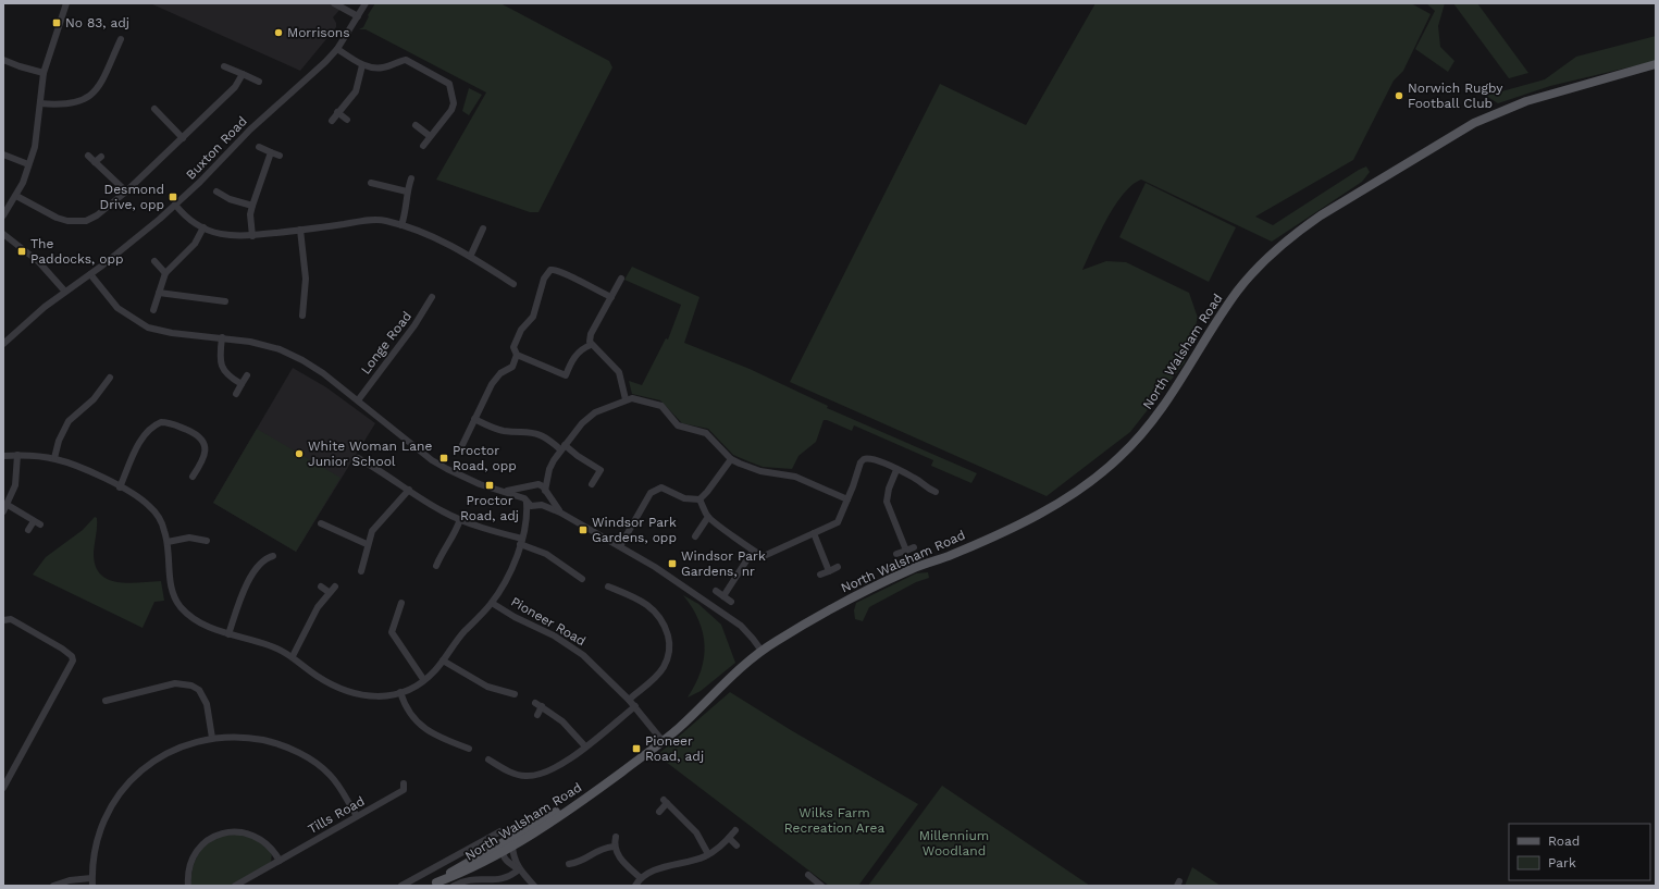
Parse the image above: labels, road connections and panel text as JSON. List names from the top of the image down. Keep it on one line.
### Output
{"streets":{"main road":["North Walsham Road"],"street":["Buxton Road","Longe Road","Pioneer Road","Tills Road"]},"crossings":[["North Walsham Road","Pioneer Road"]],"parks":["Wilks Farm Recreation Area","Millennium Woodland"],"places":{"transit":["No 83, adj","Desmond Drive, opp","The Paddocks, opp","Proctor Road, opp","Proctor Road, adj","Windsor Park Gardens, opp","Windsor Park Gardens, nr","Pioneer Road, adj"],"other":["Morrisons","Norwich Rugby Football Club","White Woman Lane Junior School"]},"legend":["Road","Park"]}
